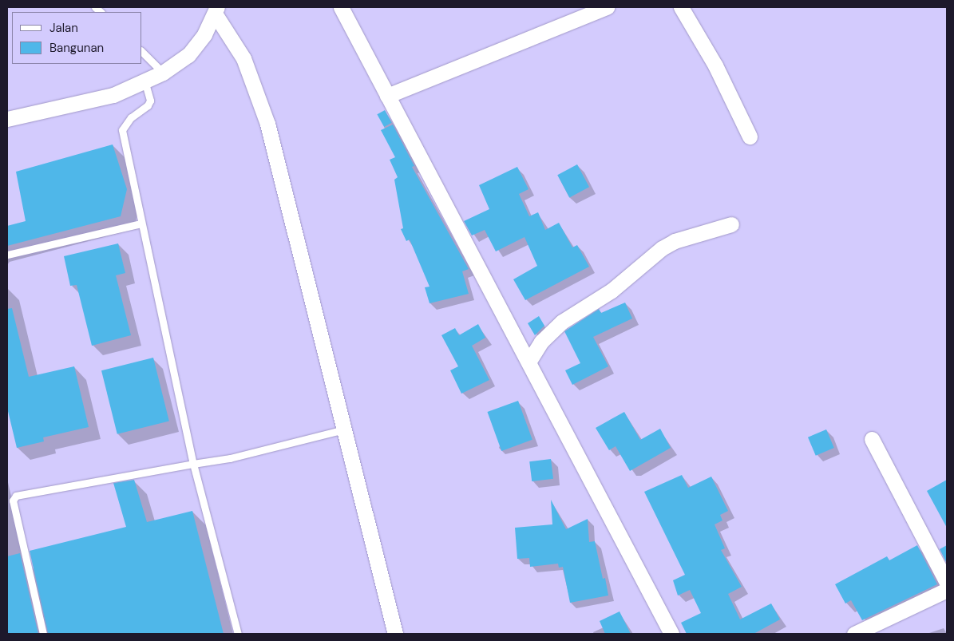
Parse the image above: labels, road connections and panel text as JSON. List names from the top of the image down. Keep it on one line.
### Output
{"legend":["Jalan","Bangunan"]}
